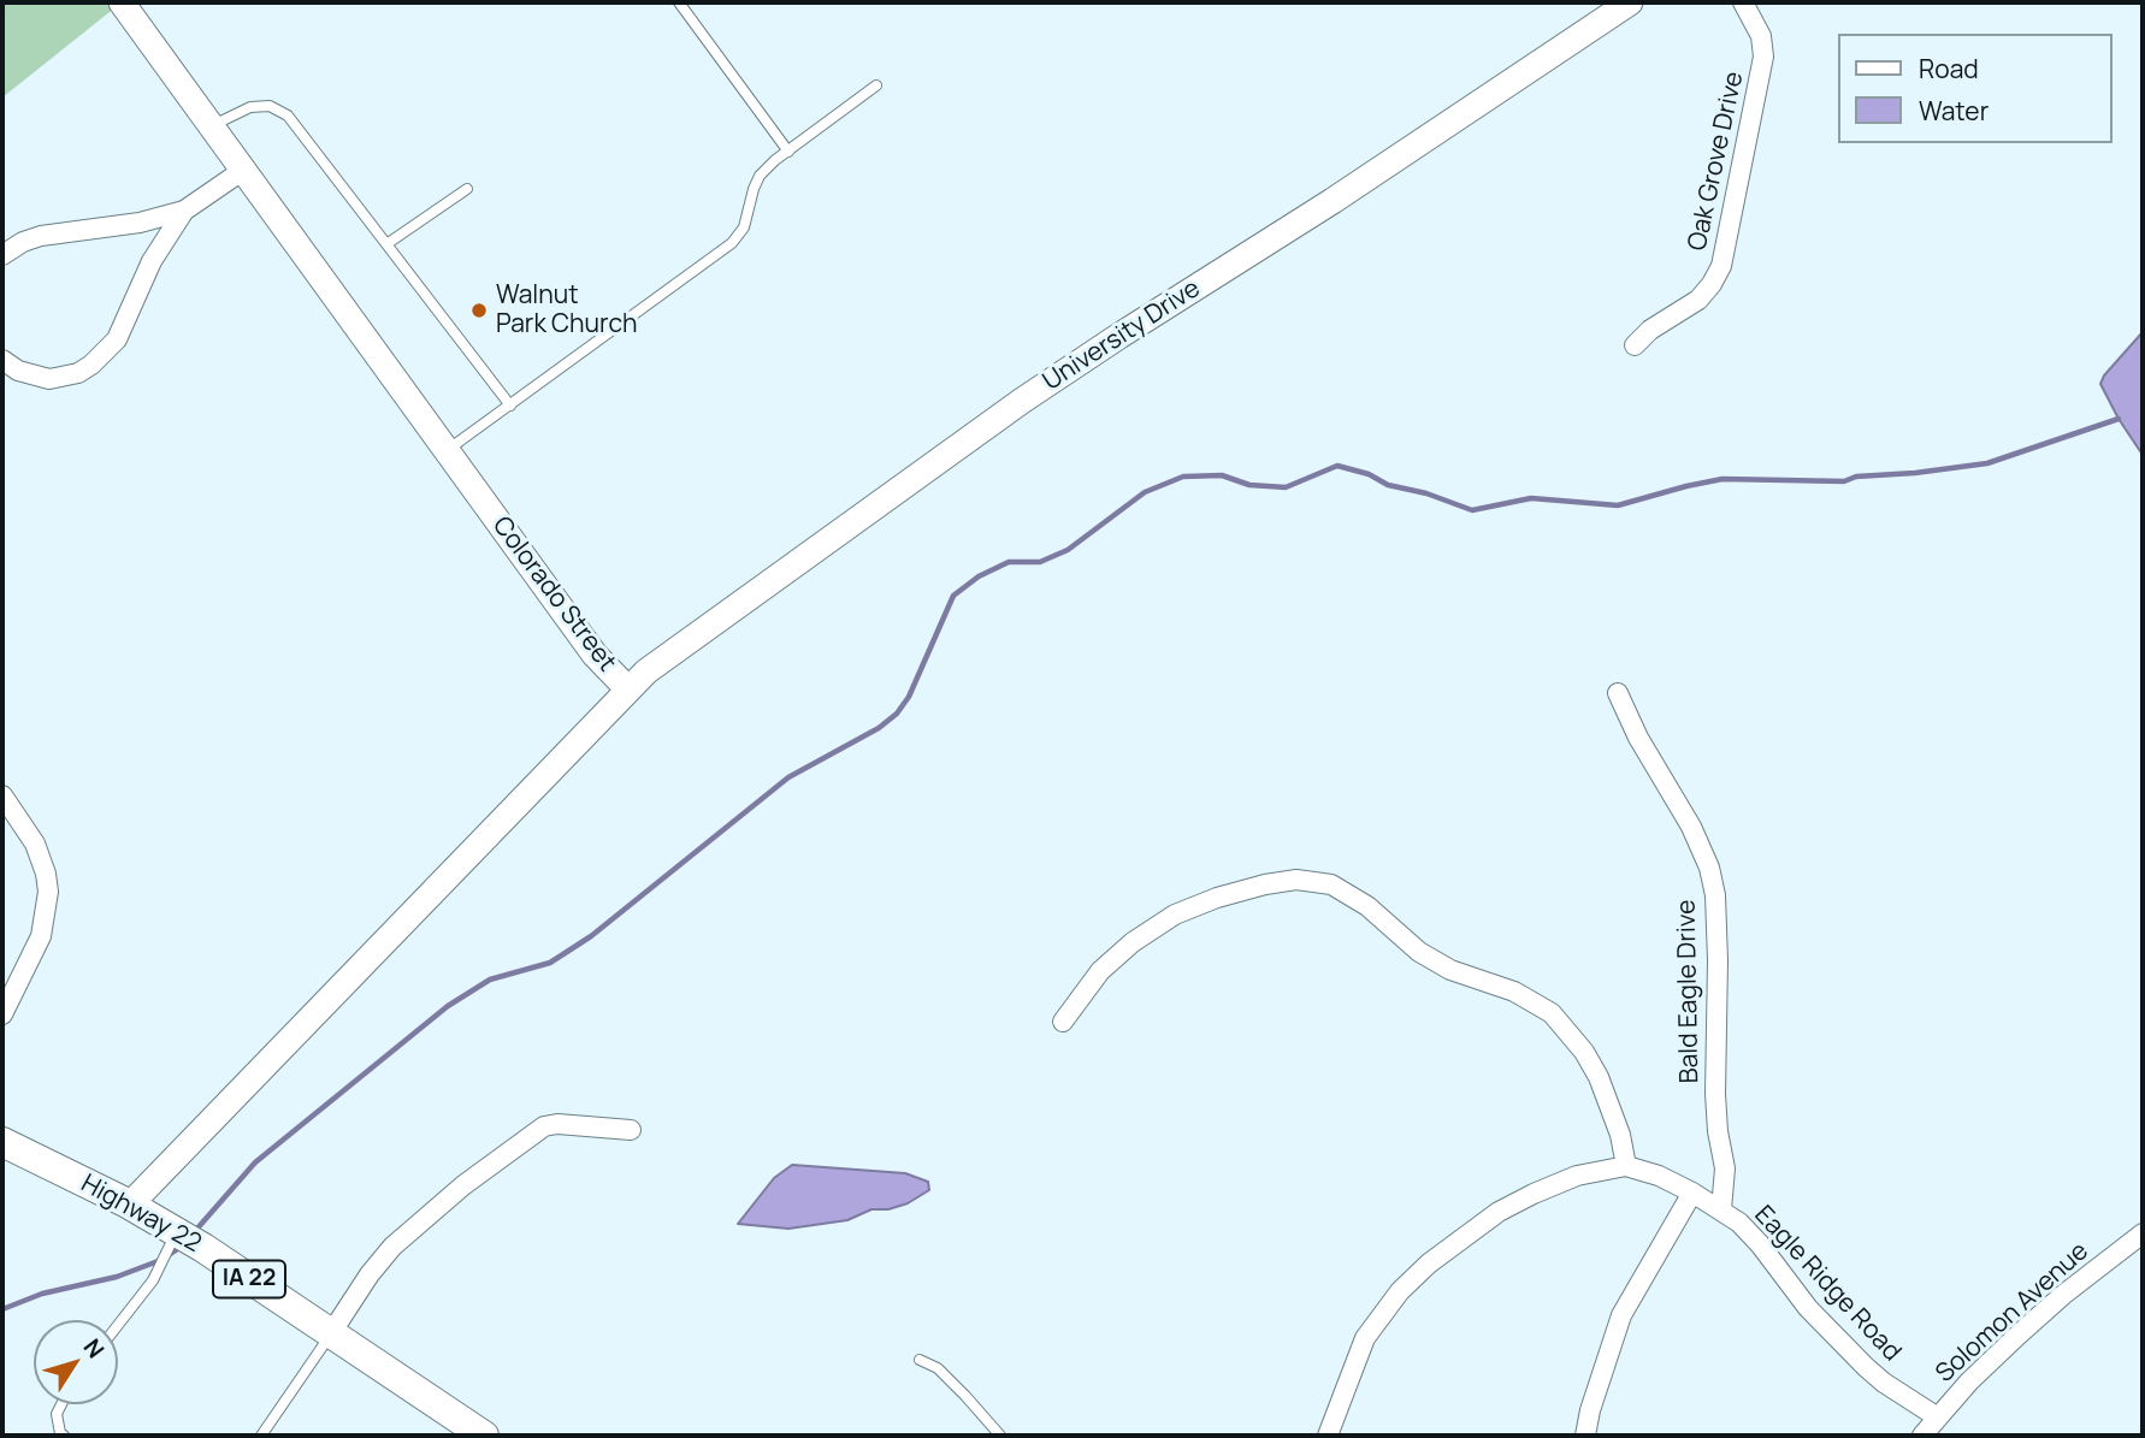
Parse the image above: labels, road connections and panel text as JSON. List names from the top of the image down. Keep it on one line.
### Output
{"streets":{"main road":["Highway 22","IA 22"],"street":["Oak Grove Drive","University Drive","Colorado Street","Bald Eagle Drive","Eagle Ridge Road","Solomon Avenue"]},"crossings":[["University Drive","Colorado Street"],["Colorado Street","Highway 22"],["Bald Eagle Drive","Eagle Ridge Road"],["Eagle Ridge Road","Solomon Avenue"]],"places":["Walnut Park Church"],"legend":["Road","Water"],"north":"top right"}
